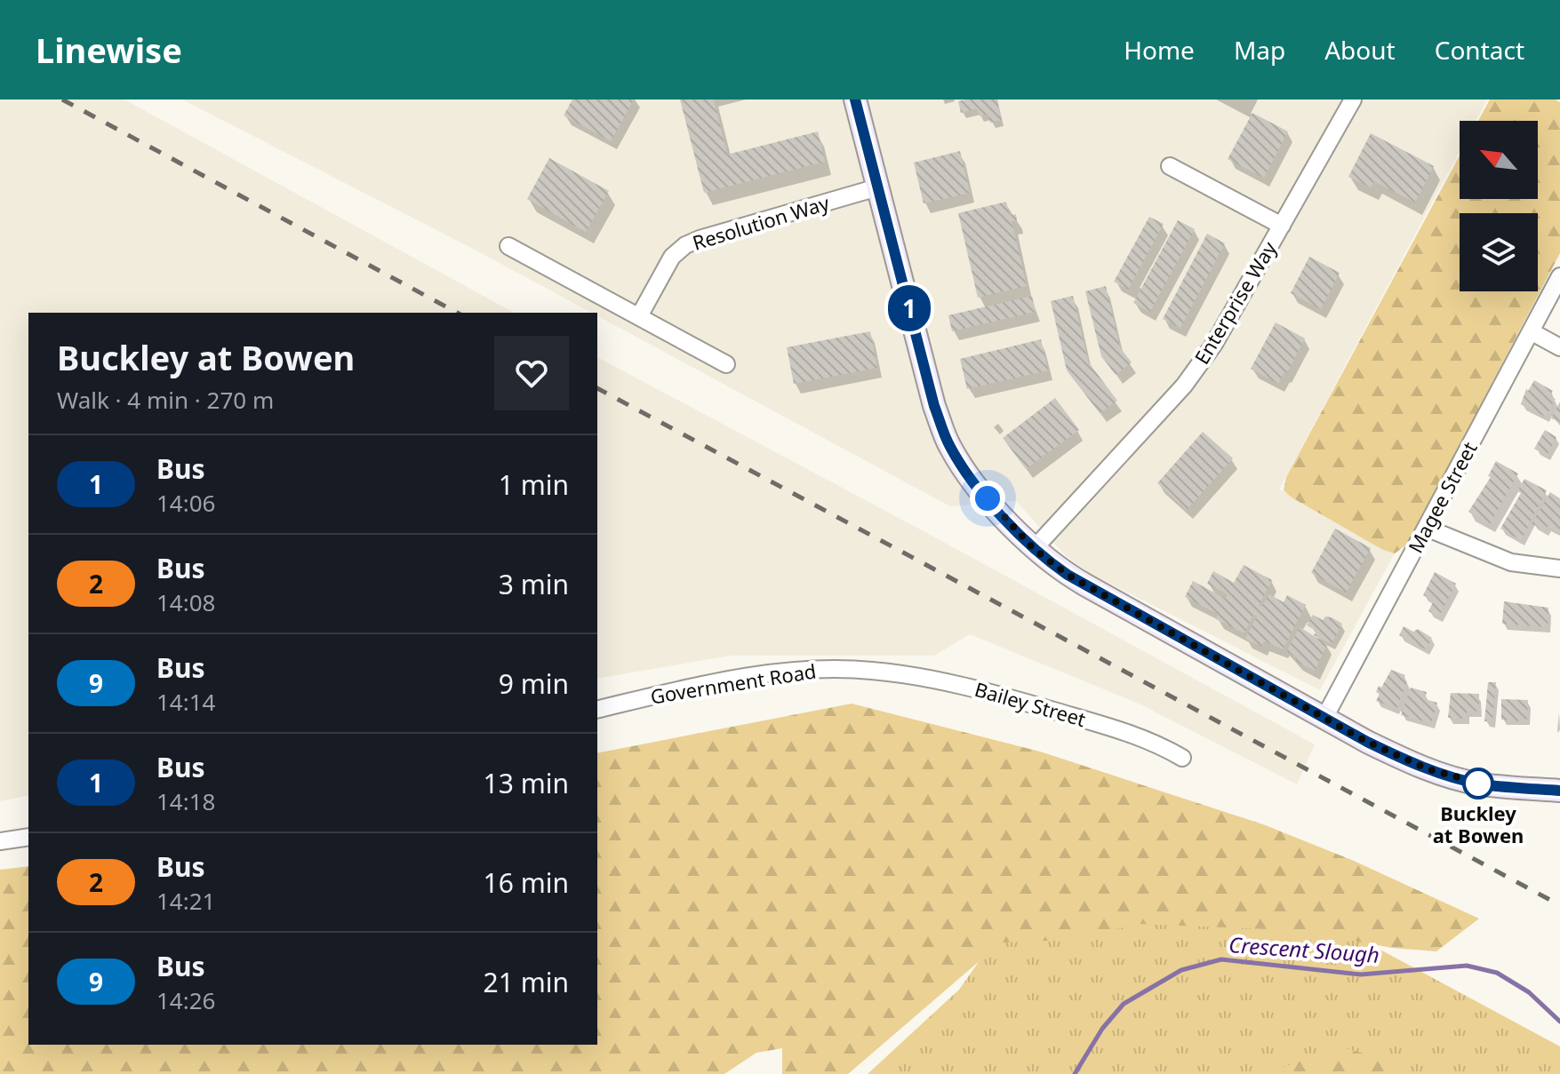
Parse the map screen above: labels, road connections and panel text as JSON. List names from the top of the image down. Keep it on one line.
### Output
{"streets":{"street":["Resolution Way","Enterprise Way","Magee Street","Government Road","Bailey Street"]},"crossings":[["Government Road","Bailey Street"]],"water":["Crescent Slough"],"places":["Buckley at Bowen"],"lines":["bus line 1"],"north":"top left","page":{"header":"Linewise","nav":["Home","Map","About","Contact"],"on_map":"1","heading":["Buckley at Bowen","Walk · 4 min · 270 m"],"list":[{"mark":"1","name":"Bus","note":"14:06","value":"1 min"},{"mark":"2","name":"Bus","note":"14:08","value":"3 min"},{"mark":"9","name":"Bus","note":"14:14","value":"9 min"},{"mark":"1","name":"Bus","note":"14:18","value":"13 min"},{"mark":"2","name":"Bus","note":"14:21","value":"16 min"},{"mark":"9","name":"Bus","note":"14:26","value":"21 min"}]}}
